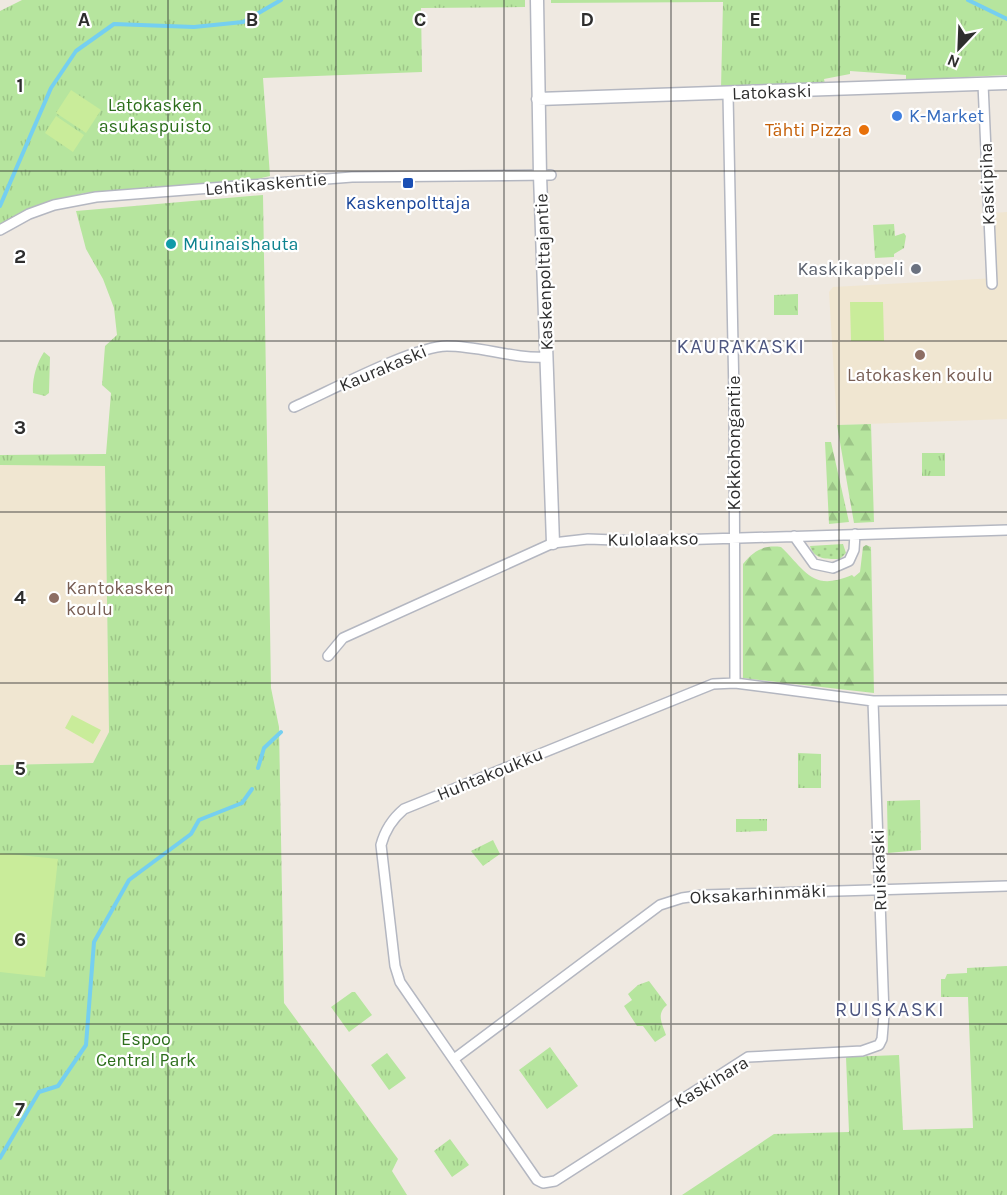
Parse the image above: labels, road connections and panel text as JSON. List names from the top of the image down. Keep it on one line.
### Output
{"streets":{"street":["Latokaski","Lehtikaskentie","Kaskipiha","Kaskenpolttajantie","Kaurakaski","Kokkohongantie","Kulolaakso","Huhtakoukku","Ruiskaski","Oksakarhinmäki","Kaskihara"]},"crossings":[["Latokaski","Kaskipiha"],["Latokaski","Kaskenpolttajantie"],["Latokaski","Kokkohongantie"],["Lehtikaskentie","Kaskenpolttajantie"],["Kaskenpolttajantie","Kaurakaski"],["Kaskenpolttajantie","Kulolaakso"],["Kokkohongantie","Kulolaakso"],["Kokkohongantie","Huhtakoukku"],["Huhtakoukku","Ruiskaski"],["Huhtakoukku","Oksakarhinmäki"],["Huhtakoukku","Kaskihara"],["Ruiskaski","Oksakarhinmäki"],["Ruiskaski","Kaskihara"]],"districts":["KAURAKASKI","RUISKASKI"],"parks":["Latokasken asukaspuisto","Espoo Central Park"],"places":{"other":["K-Market","Tähti Pizza","Muinaishauta","Kaskikappeli","Latokasken koulu","Kantokasken koulu"],"transit":["Kaskenpolttaja"]},"north":"bottom left","grid":{"columns":["A","B","C","D","E"],"rows":["1","2","3","4","5","6","7"]}}
